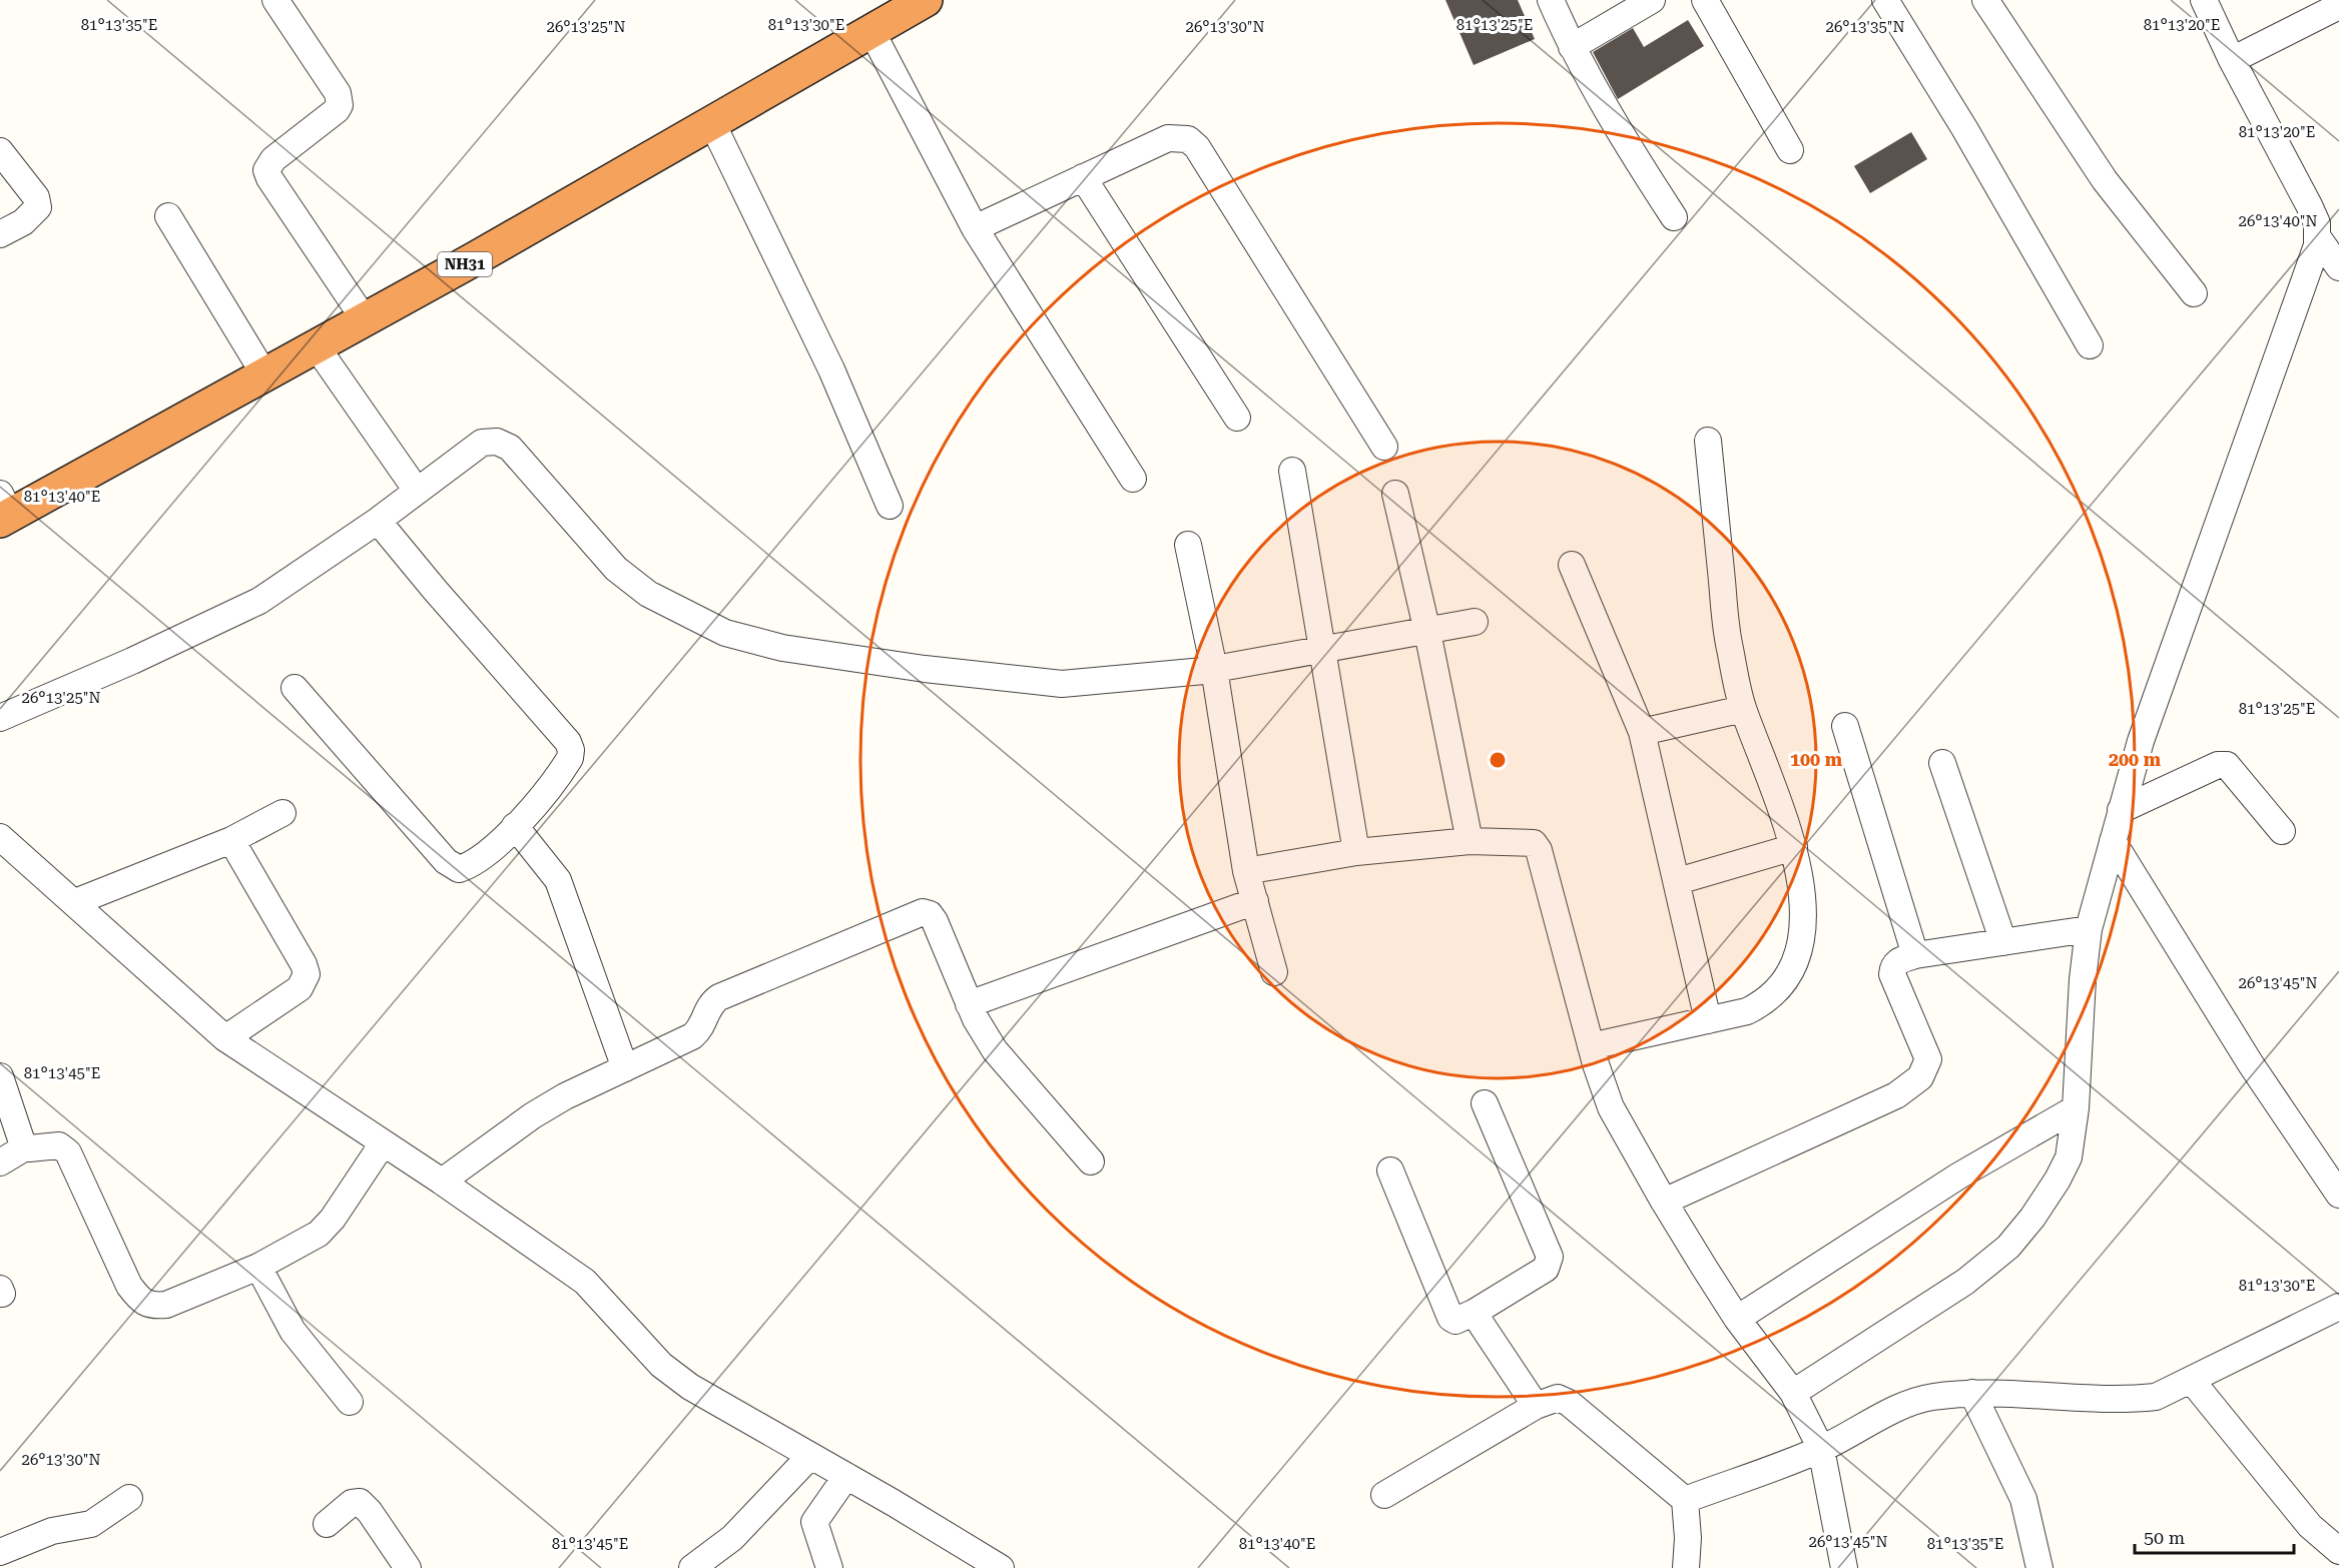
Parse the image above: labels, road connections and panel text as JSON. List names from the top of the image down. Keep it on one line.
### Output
{"streets":{"highway":["NH31"]},"scale_bar":"50 m","coordinates":["81°13'35\"E","81°13'30\"E","81°13'25\"E","81°13'20\"E","26°13'25\"N","26°13'30\"N","26°13'35\"N","26°13'40\"N","81°13'40\"E","26°13'45\"N","81°13'45\"E"],"rings":["100 m","200 m"]}
